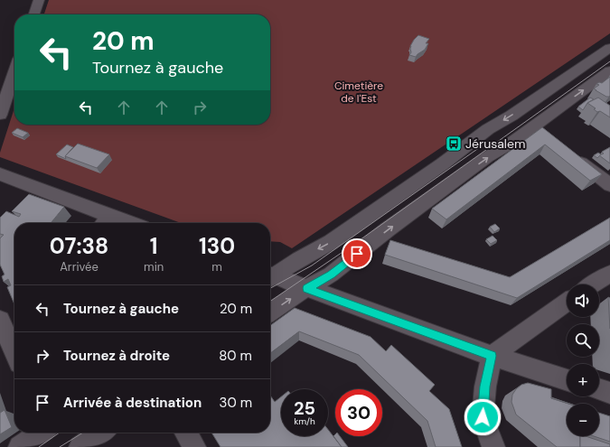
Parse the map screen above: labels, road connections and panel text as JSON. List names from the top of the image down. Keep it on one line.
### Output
{"parks":["Cimetière de l'Est"],"places":{"bus stop":["Jérusalem"]},"page":{"turn":["20 m","Tournez à gauche"],"eta":["07:38","Arrivée","1","min","130","m"],"map_buttons":["+","−"],"list":[{"name":"Tournez à gauche","value":"20 m"},{"name":"Tournez à droite","value":"80 m"},{"name":"Arrivée à destination","value":"30 m"}],"speed":"25 km/h","limit":"30"}}
